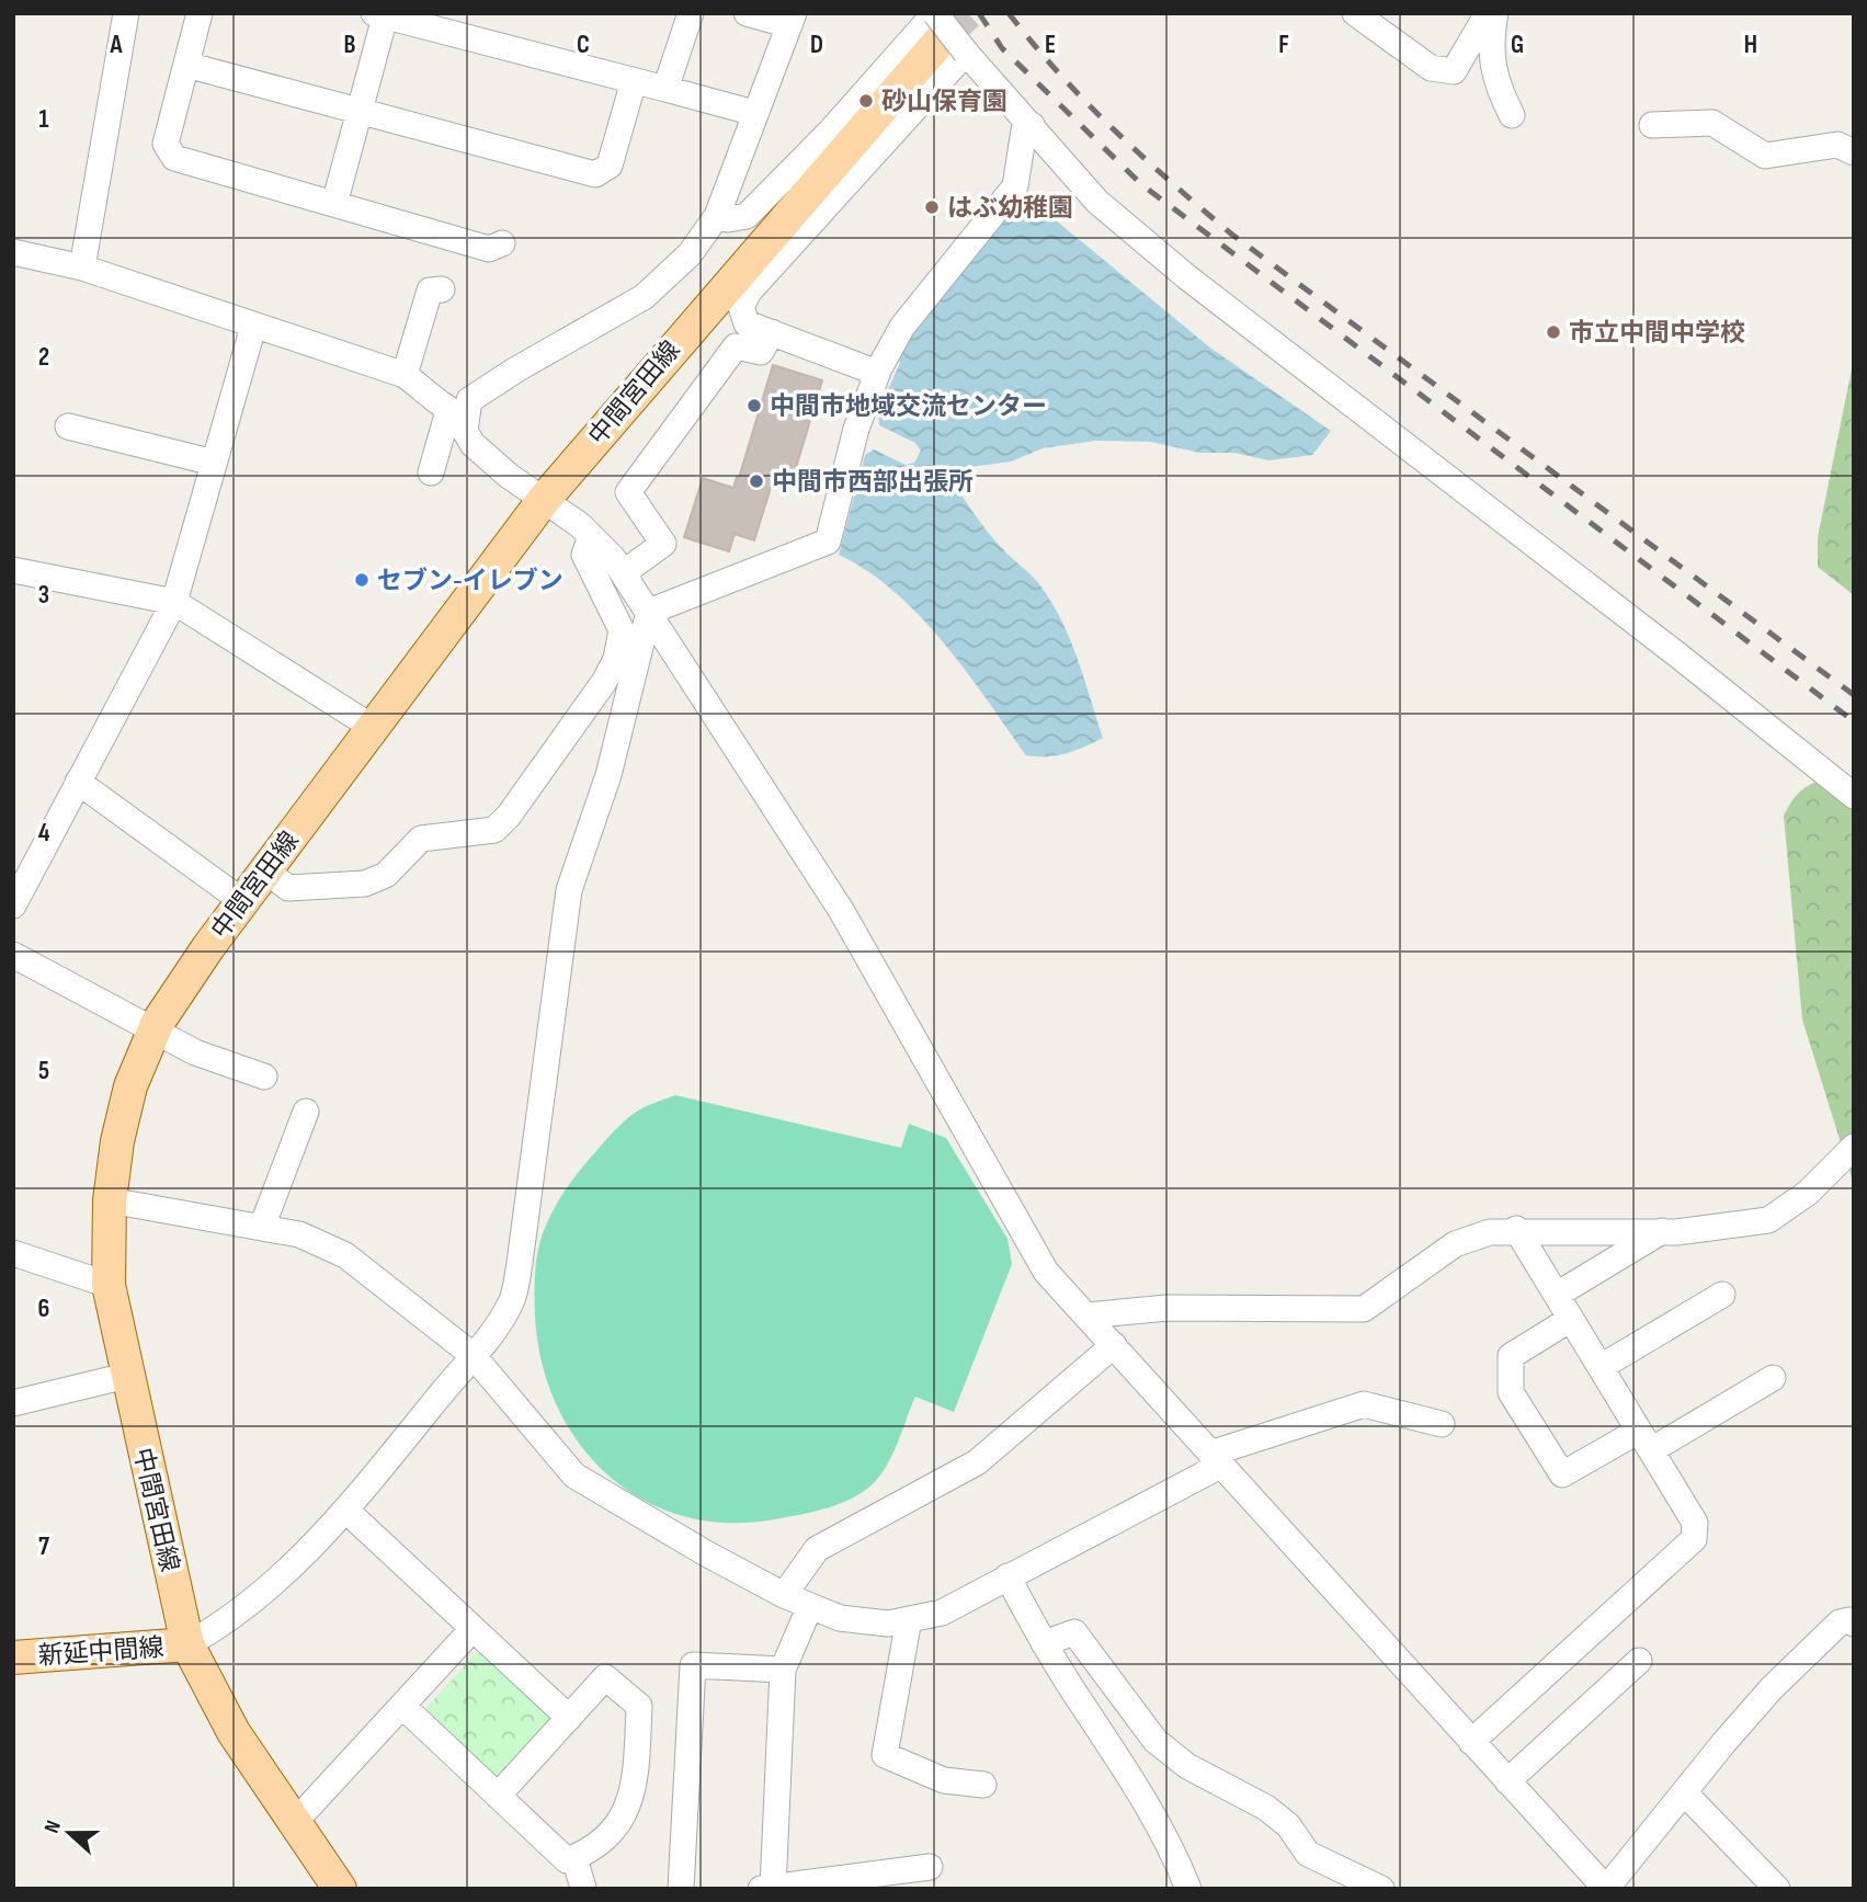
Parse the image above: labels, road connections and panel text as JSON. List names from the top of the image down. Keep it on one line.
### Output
{"streets":{"main road":["中間宮田線","新延中間線"]},"crossings":[["中間宮田線","新延中間線"]],"places":["砂山保育園","はぶ幼稚園","市立中間中学校","中間市地域交流センター","中間市西部出張所","セブン-イレブン"],"north":"left","grid":{"columns":["A","B","C","D","E","F","G","H"],"rows":["1","2","3","4","5","6","7"]}}
